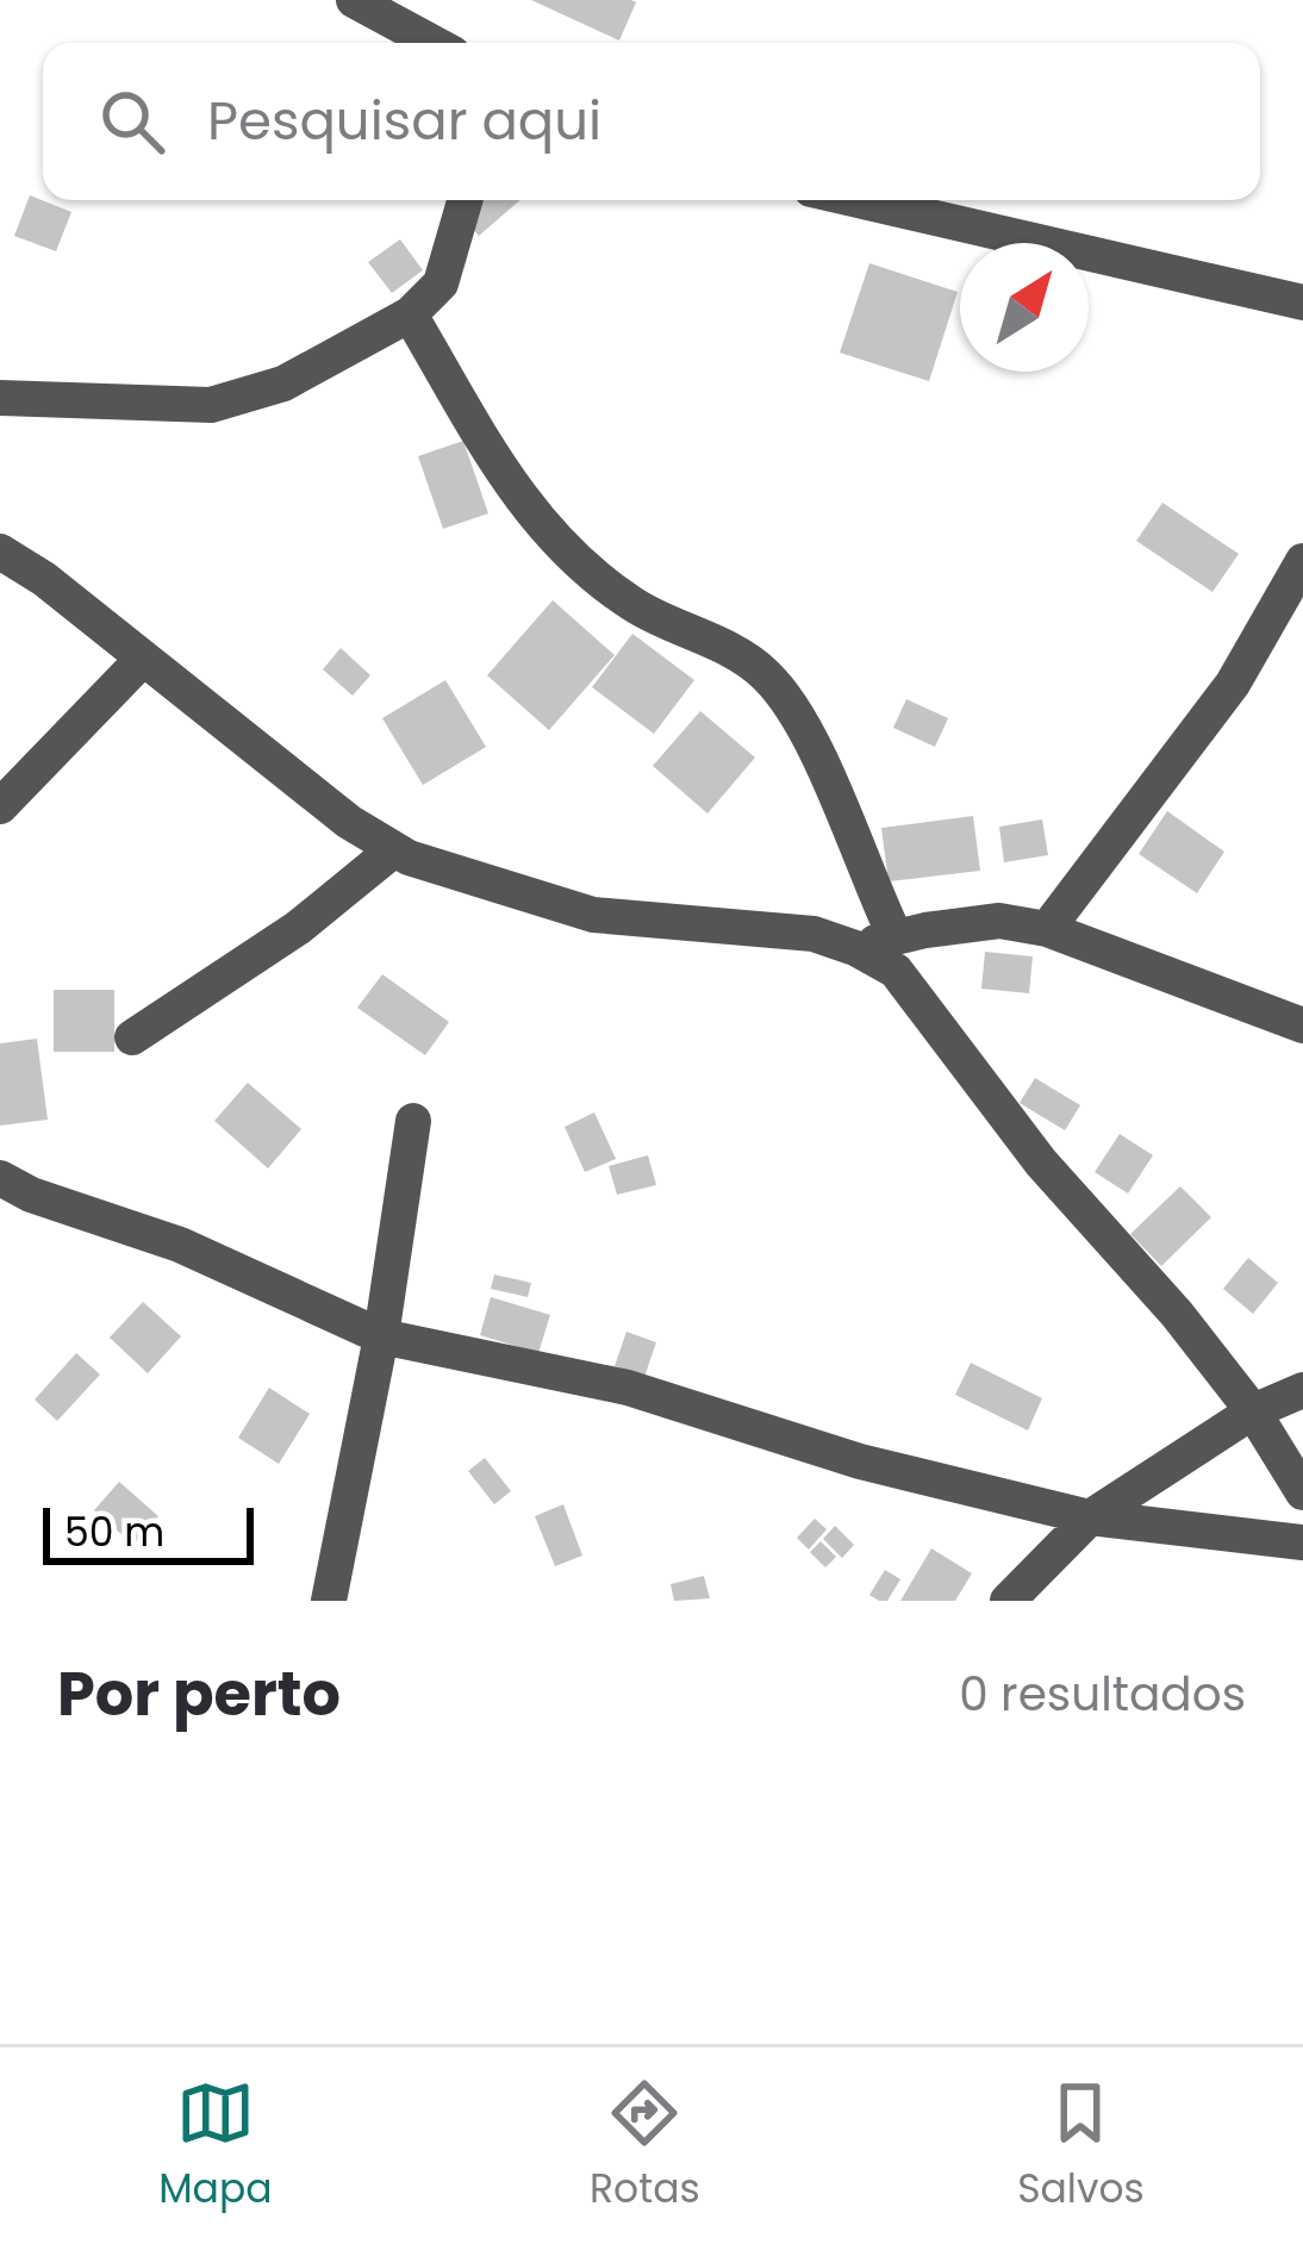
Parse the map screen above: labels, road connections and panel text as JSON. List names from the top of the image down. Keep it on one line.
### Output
{"scale_bar":"50 m","north":"top right","page":{"search":"Pesquisar aqui","scale":"50 m","heading":["Por perto","0 resultados"],"nav":["Mapa","Rotas","Salvos"]}}
